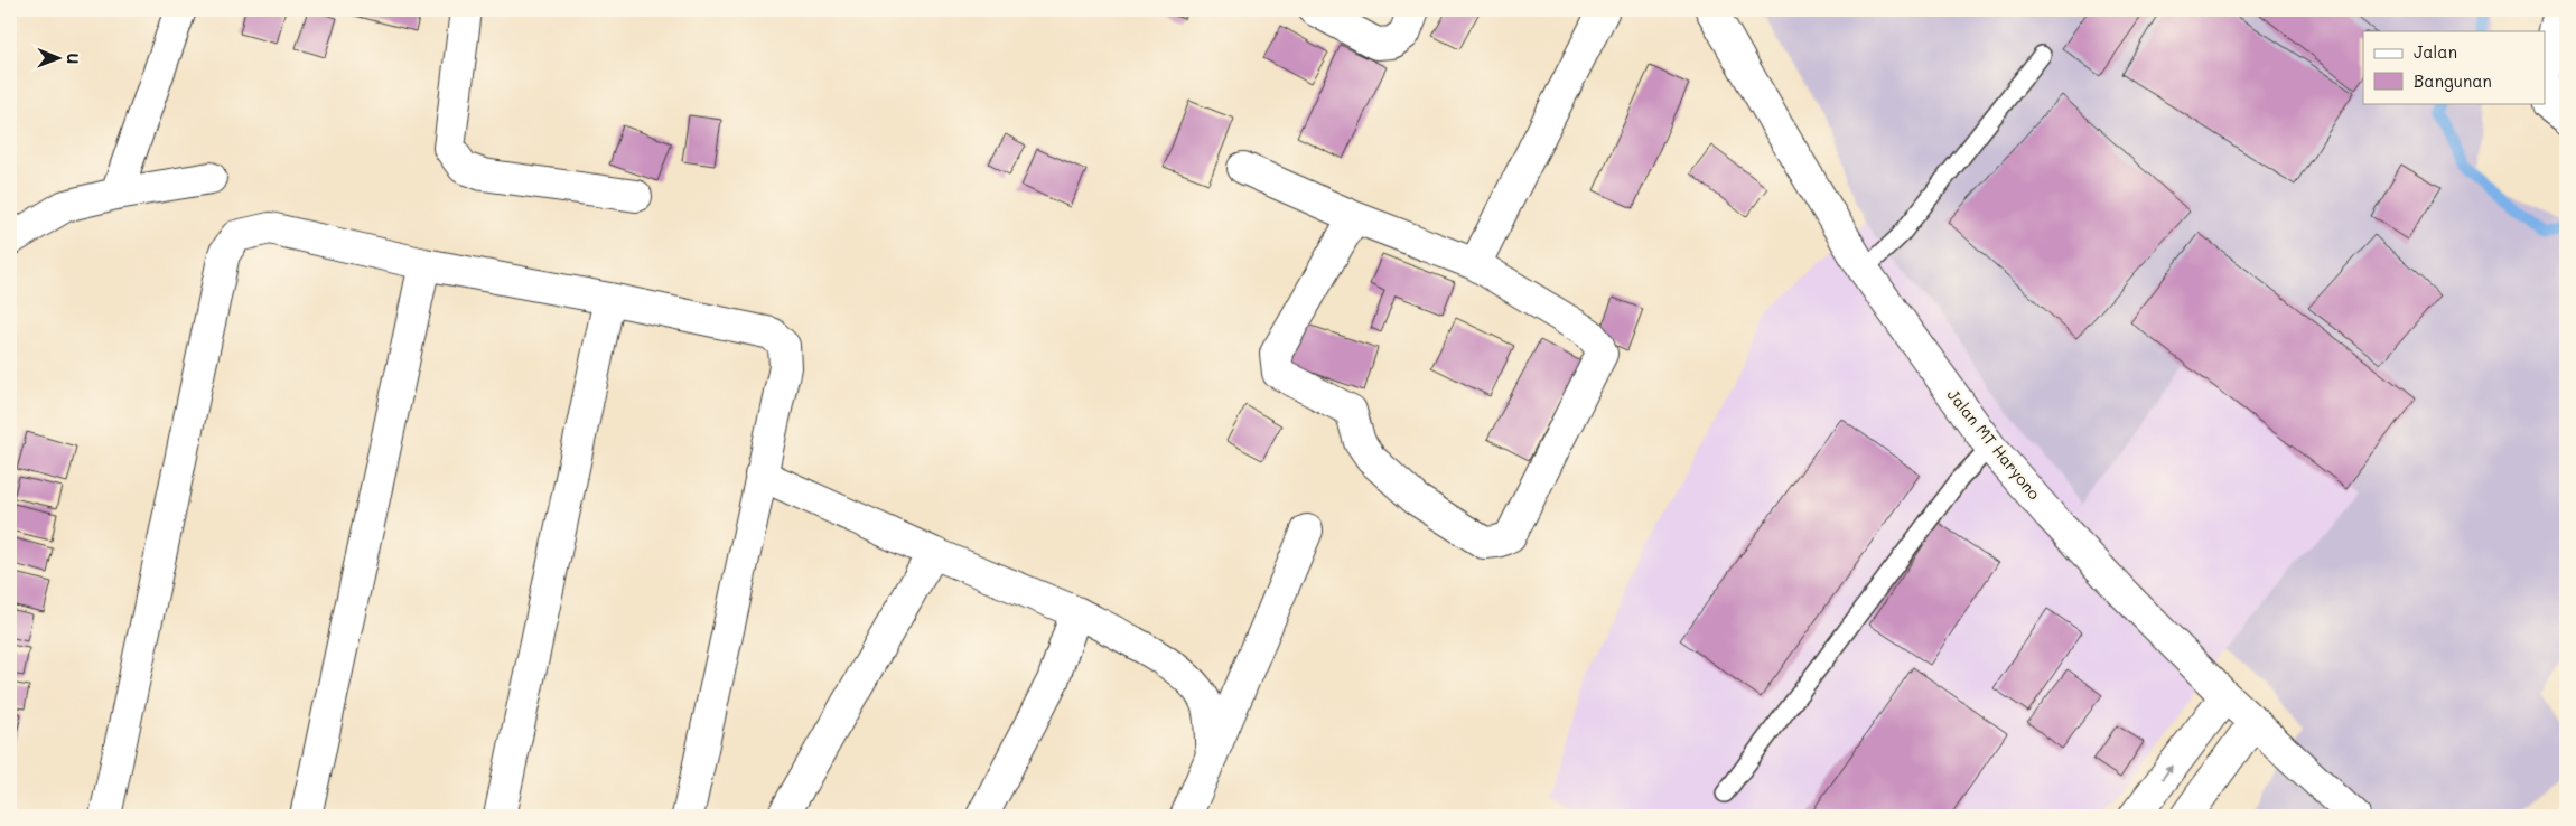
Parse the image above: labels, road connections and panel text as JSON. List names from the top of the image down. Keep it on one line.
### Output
{"streets":{"street":["Jalan MT Haryono"]},"legend":["Jalan","Bangunan"],"north":"right"}
